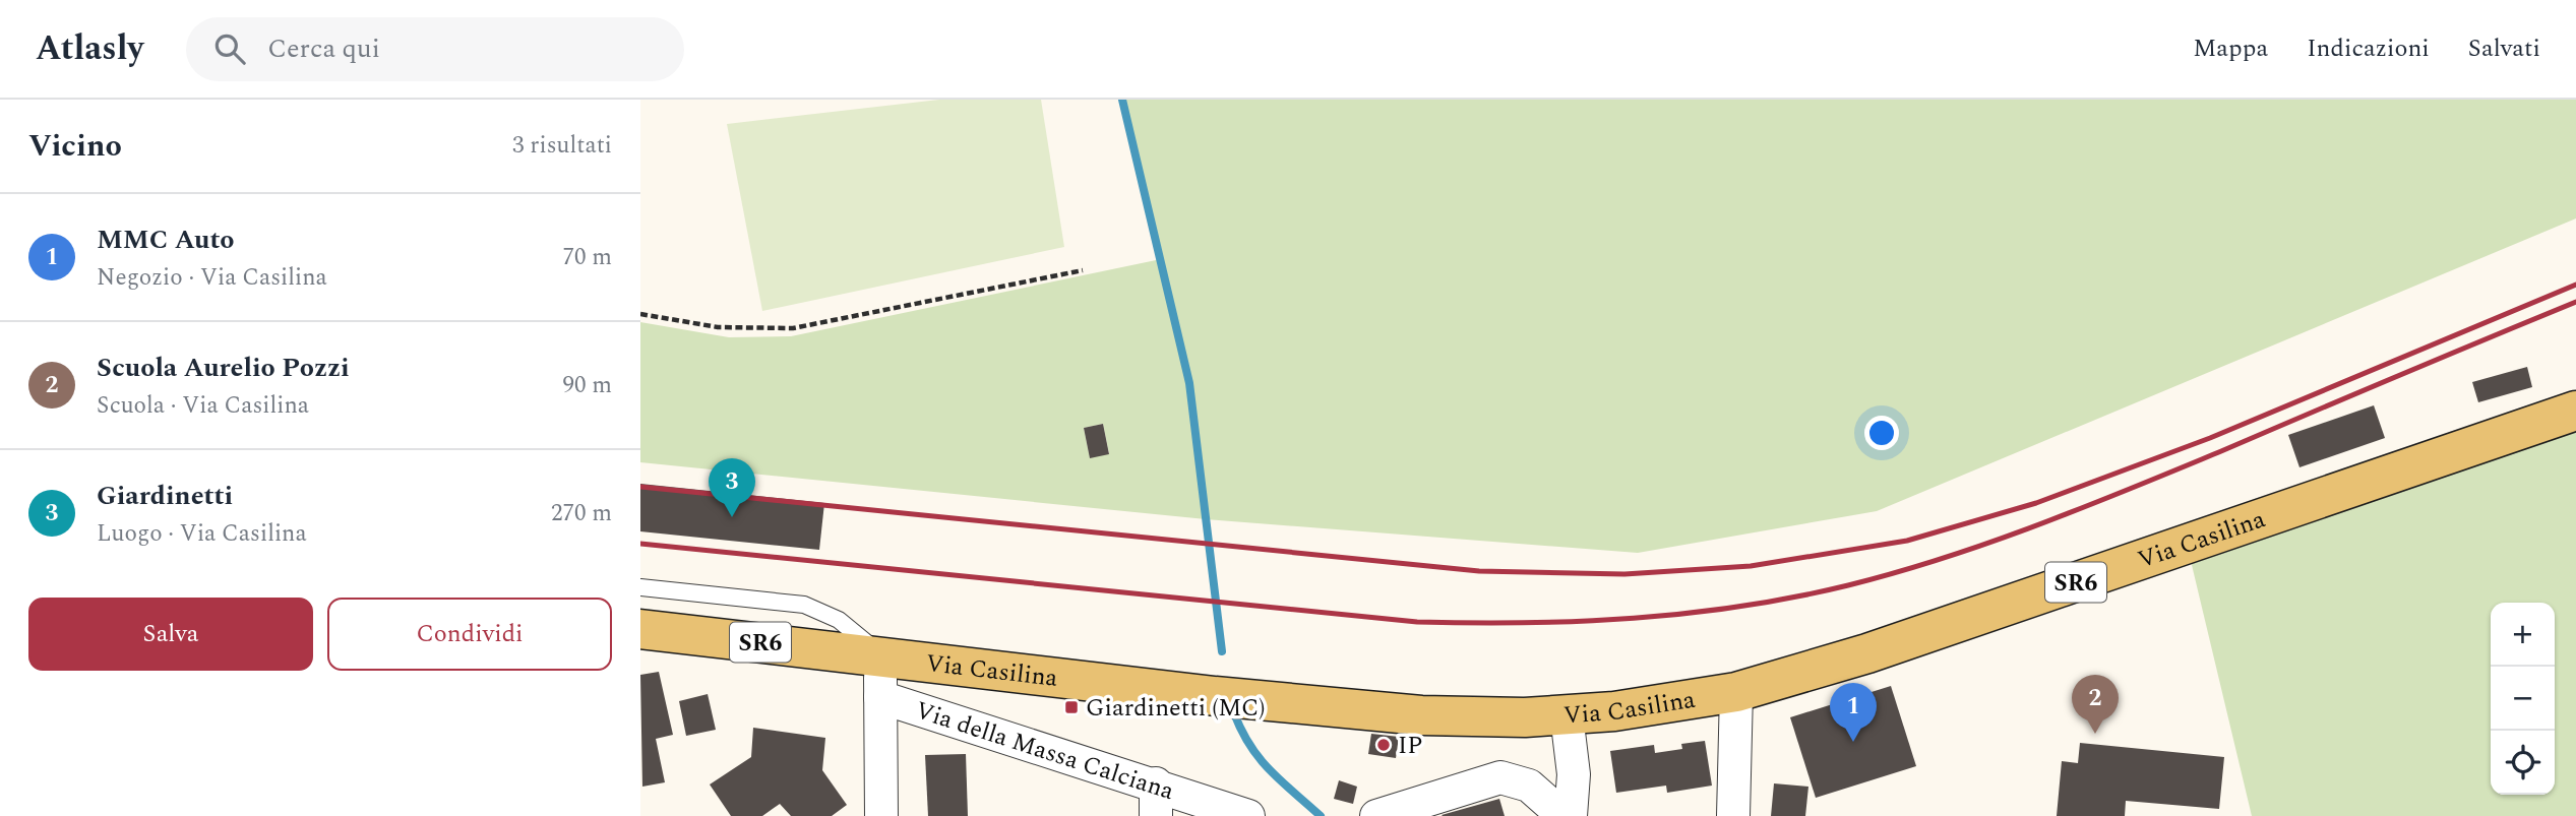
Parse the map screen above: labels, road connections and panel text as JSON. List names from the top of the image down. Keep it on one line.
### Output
{"streets":{"main road":["Via Casilina","SR6"],"street":["Via della Massa Calciana"]},"places":{"transit":["Giardinetti (MC)"],"other":["IP"]},"page":{"header":"Atlasly","search":"Cerca qui","nav":["Mappa","Indicazioni","Salvati"],"heading":["Vicino","3 risultati"],"list":[{"mark":"1","name":"MMC Auto","note":"Negozio · Via Casilina","value":"70 m"},{"mark":"2","name":"Scuola Aurelio Pozzi","note":"Scuola · Via Casilina","value":"90 m"},{"mark":"3","name":"Giardinetti","note":"Luogo · Via Casilina","value":"270 m"}],"pins":["3","2","1"],"buttons":["Salva","Condividi"],"map_buttons":["+","−"]}}
